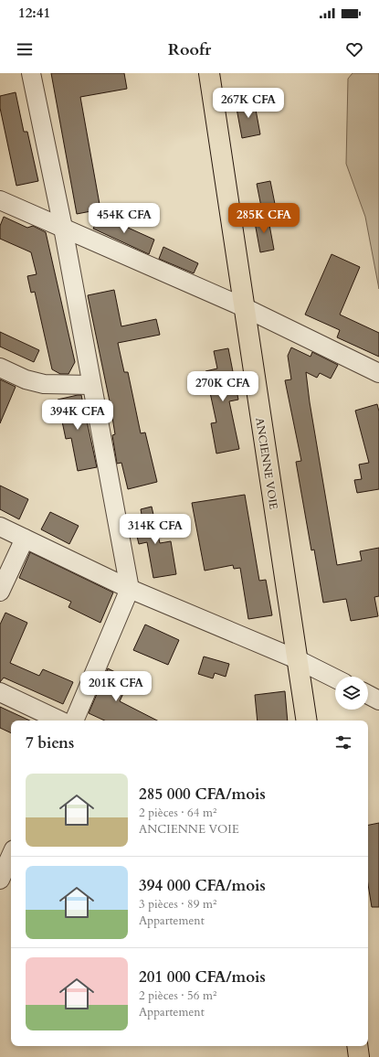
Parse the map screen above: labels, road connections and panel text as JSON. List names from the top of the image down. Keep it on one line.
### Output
{"streets":{"main road":["ANCIENNE VOIE"]},"page":{"status":"12:41","header":"Roofr","price":["267K CFA","454K CFA","285K CFA","270K CFA","394K CFA","314K CFA","201K CFA"],"heading":"7 biens","list":[{"name":"285 000 CFA/mois","note":"2 pièces · 64 m² · ANCIENNE VOIE"},{"name":"394 000 CFA/mois","note":"3 pièces · 89 m² · Appartement"},{"name":"201 000 CFA/mois","note":"2 pièces · 56 m² · Appartement"}]}}
